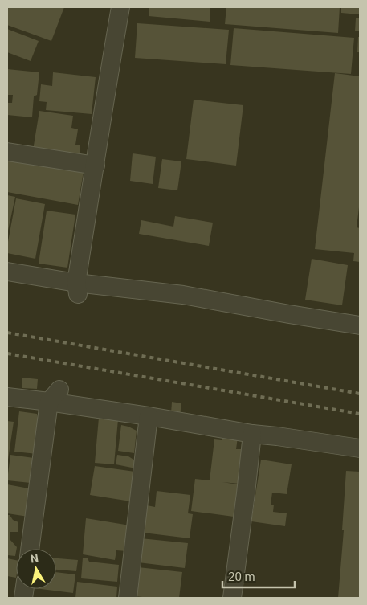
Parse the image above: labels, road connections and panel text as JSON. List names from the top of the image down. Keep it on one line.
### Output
{"scale_bar":"20 m","north":"top"}
